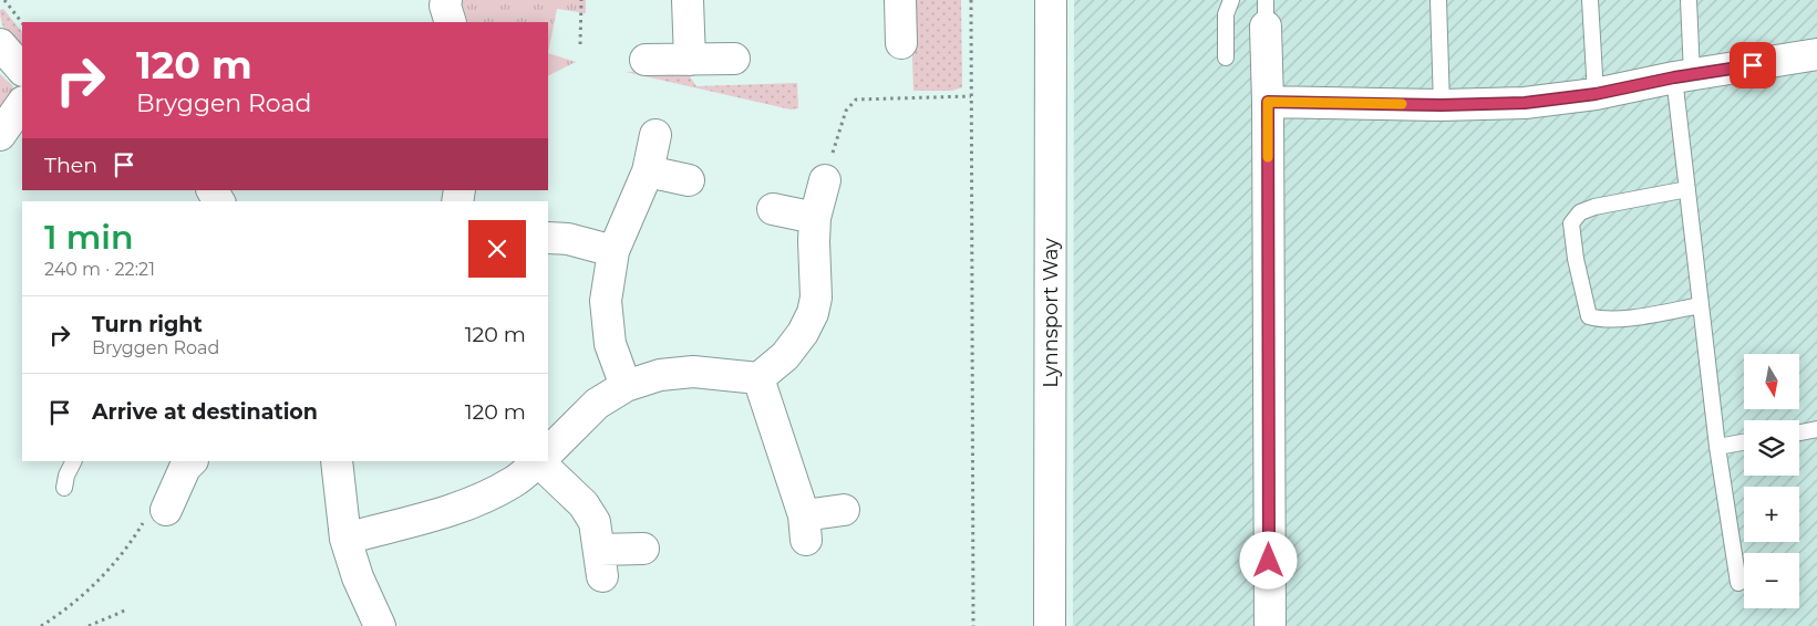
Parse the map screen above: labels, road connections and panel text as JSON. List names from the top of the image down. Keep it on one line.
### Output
{"streets":{"street":["Lynnsport Way"]},"north":"bottom","page":{"turn":["120 m","Bryggen Road"],"then":"Then","heading":["1 min","240 m · 22:21"],"list":[{"name":"Turn right","note":"Bryggen Road","value":"120 m"},{"name":"Arrive at destination","value":"120 m"}],"map_buttons":["+","−"]}}
